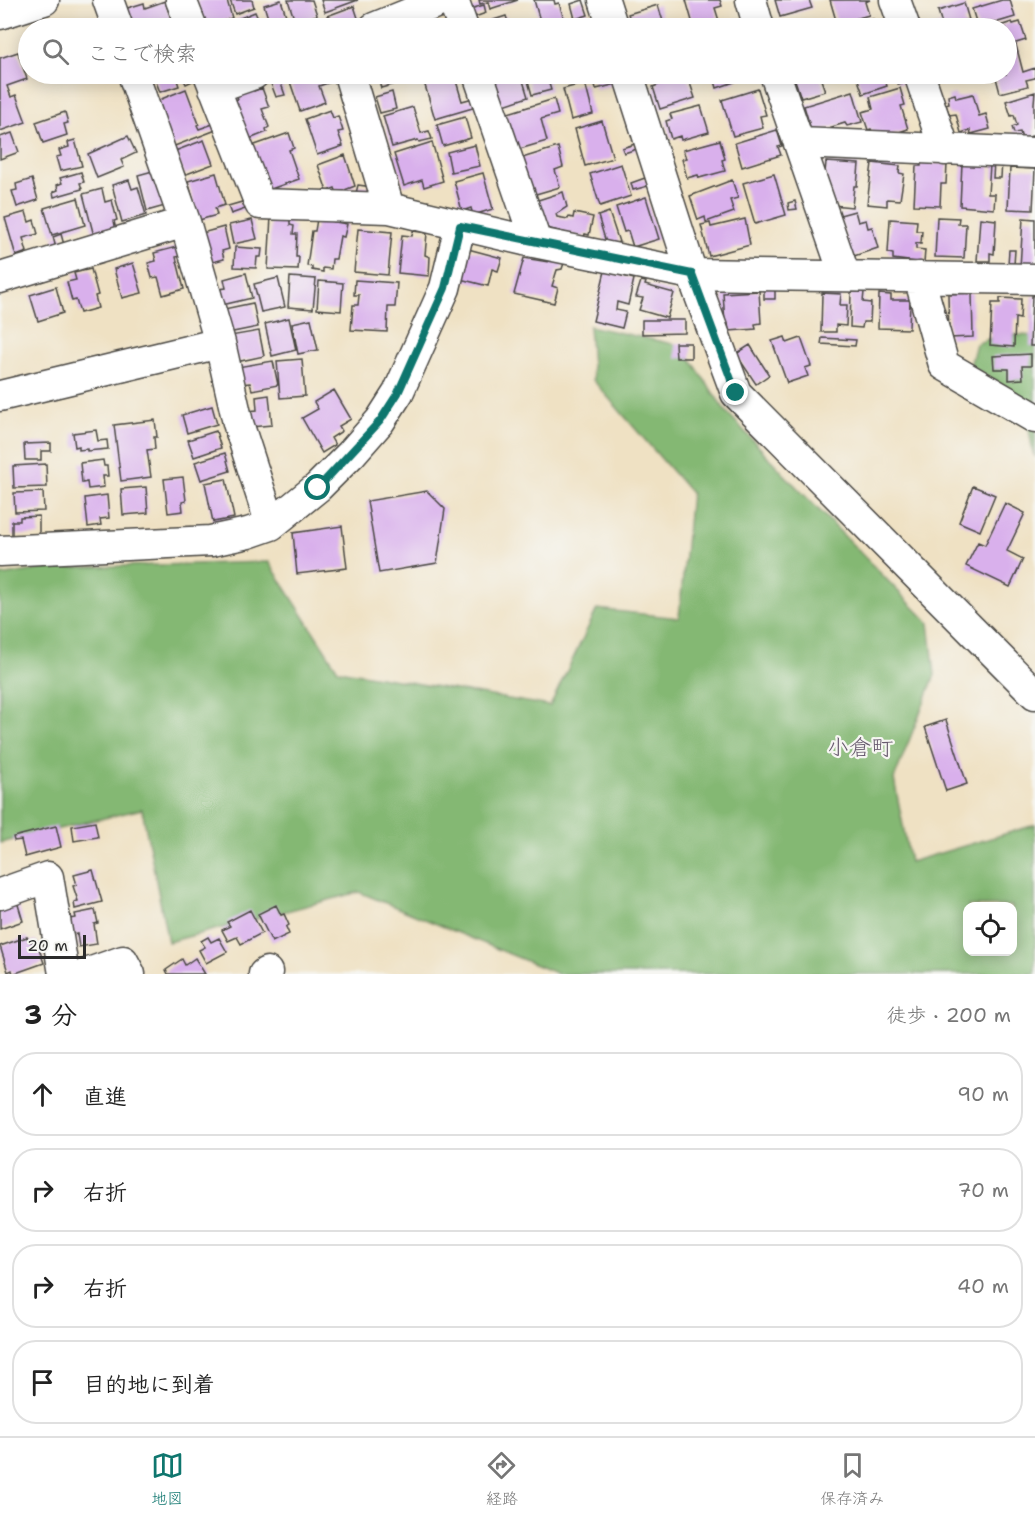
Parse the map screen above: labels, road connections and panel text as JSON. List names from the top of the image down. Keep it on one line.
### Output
{"districts":["小倉町"],"scale_bar":"20 m","page":{"search":"ここで検索","scale":"20 m","heading":["3 分","徒歩 · 200 m"],"list":[["直進","90 m"],["右折","70 m"],["右折","40 m"],"目的地に到着"],"nav":["地図","経路","保存済み"]}}
